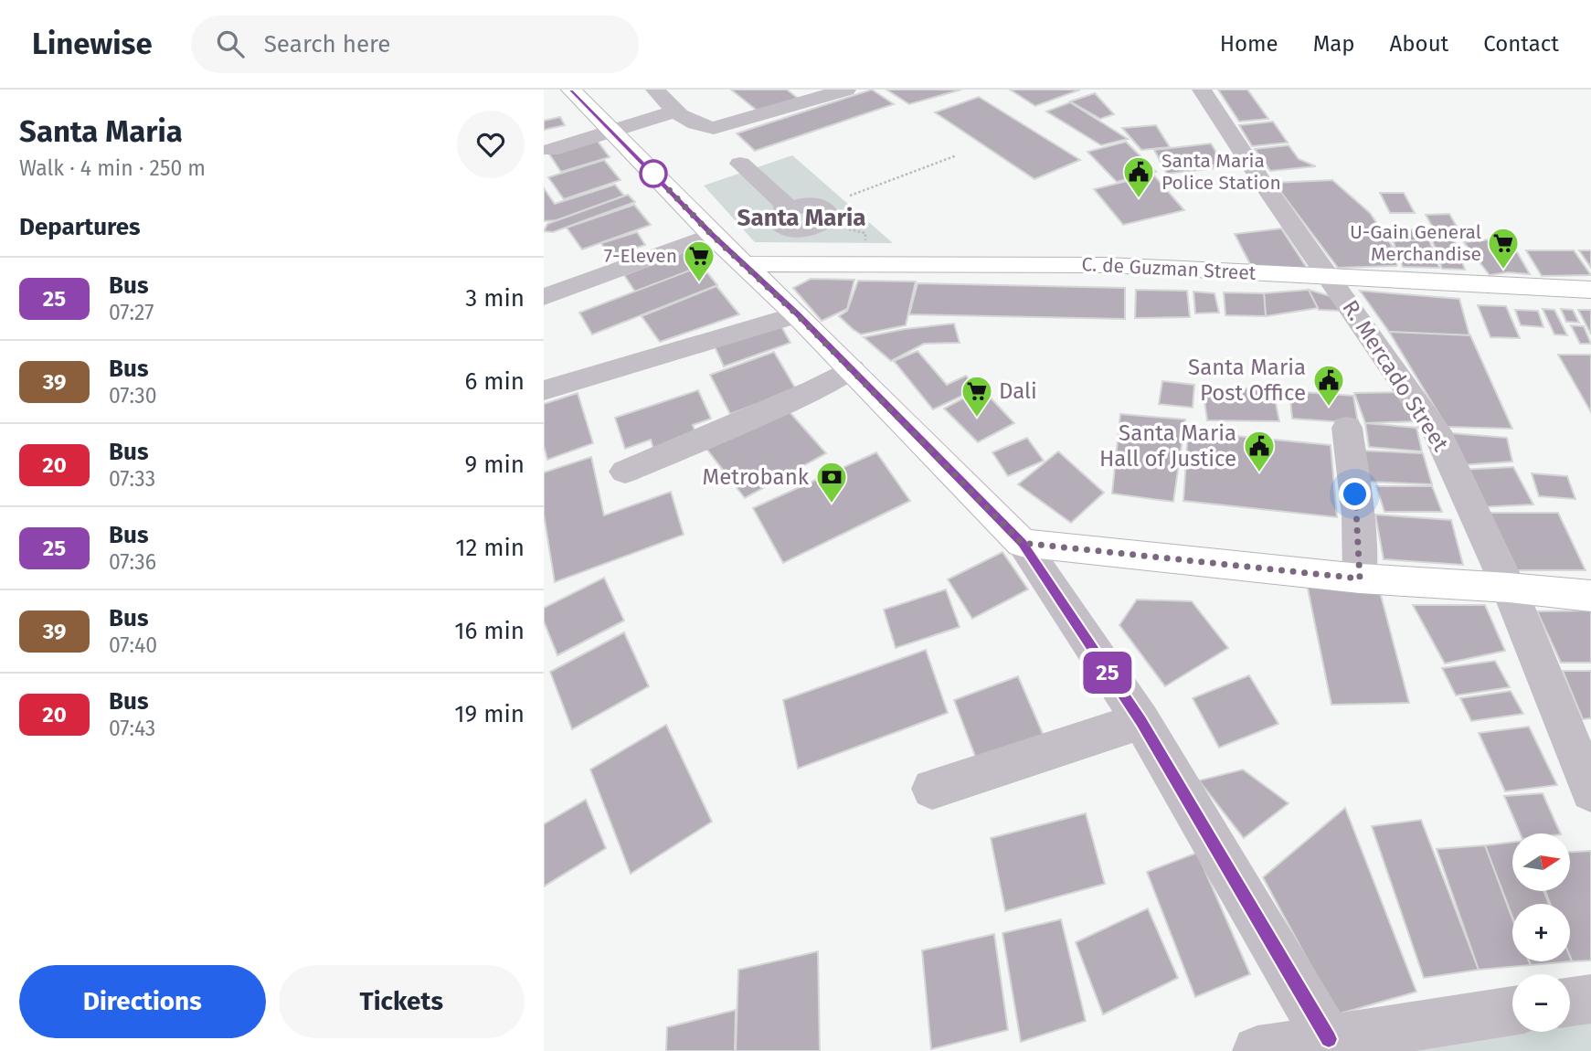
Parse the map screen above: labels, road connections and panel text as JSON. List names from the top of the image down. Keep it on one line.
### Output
{"streets":{"main road":["C. de Guzman Street"],"street":["R. Mercado Street"]},"crossings":[["C. de Guzman Street","R. Mercado Street"]],"districts":["Santa Maria"],"places":{"public building":["Santa Maria Police Station","Santa Maria Post Office","Santa Maria Hall of Justice"],"supermarket":["U-Gain General Merchandise","7-Eleven","Dali"],"bank":["Metrobank"]},"lines":["bus line 25"],"north":"right","page":{"header":"Linewise","search":"Search here","nav":["Home","Map","About","Contact"],"heading":[["Santa Maria","Walk · 4 min · 250 m"],"Departures"],"on_map":"25","list":[{"mark":"25","name":"Bus","note":"07:27","value":"3 min"},{"mark":"39","name":"Bus","note":"07:30","value":"6 min"},{"mark":"20","name":"Bus","note":"07:33","value":"9 min"},{"mark":"25","name":"Bus","note":"07:36","value":"12 min"},{"mark":"39","name":"Bus","note":"07:40","value":"16 min"},{"mark":"20","name":"Bus","note":"07:43","value":"19 min"}],"map_buttons":["+","−"],"buttons":["Directions","Tickets"]}}
